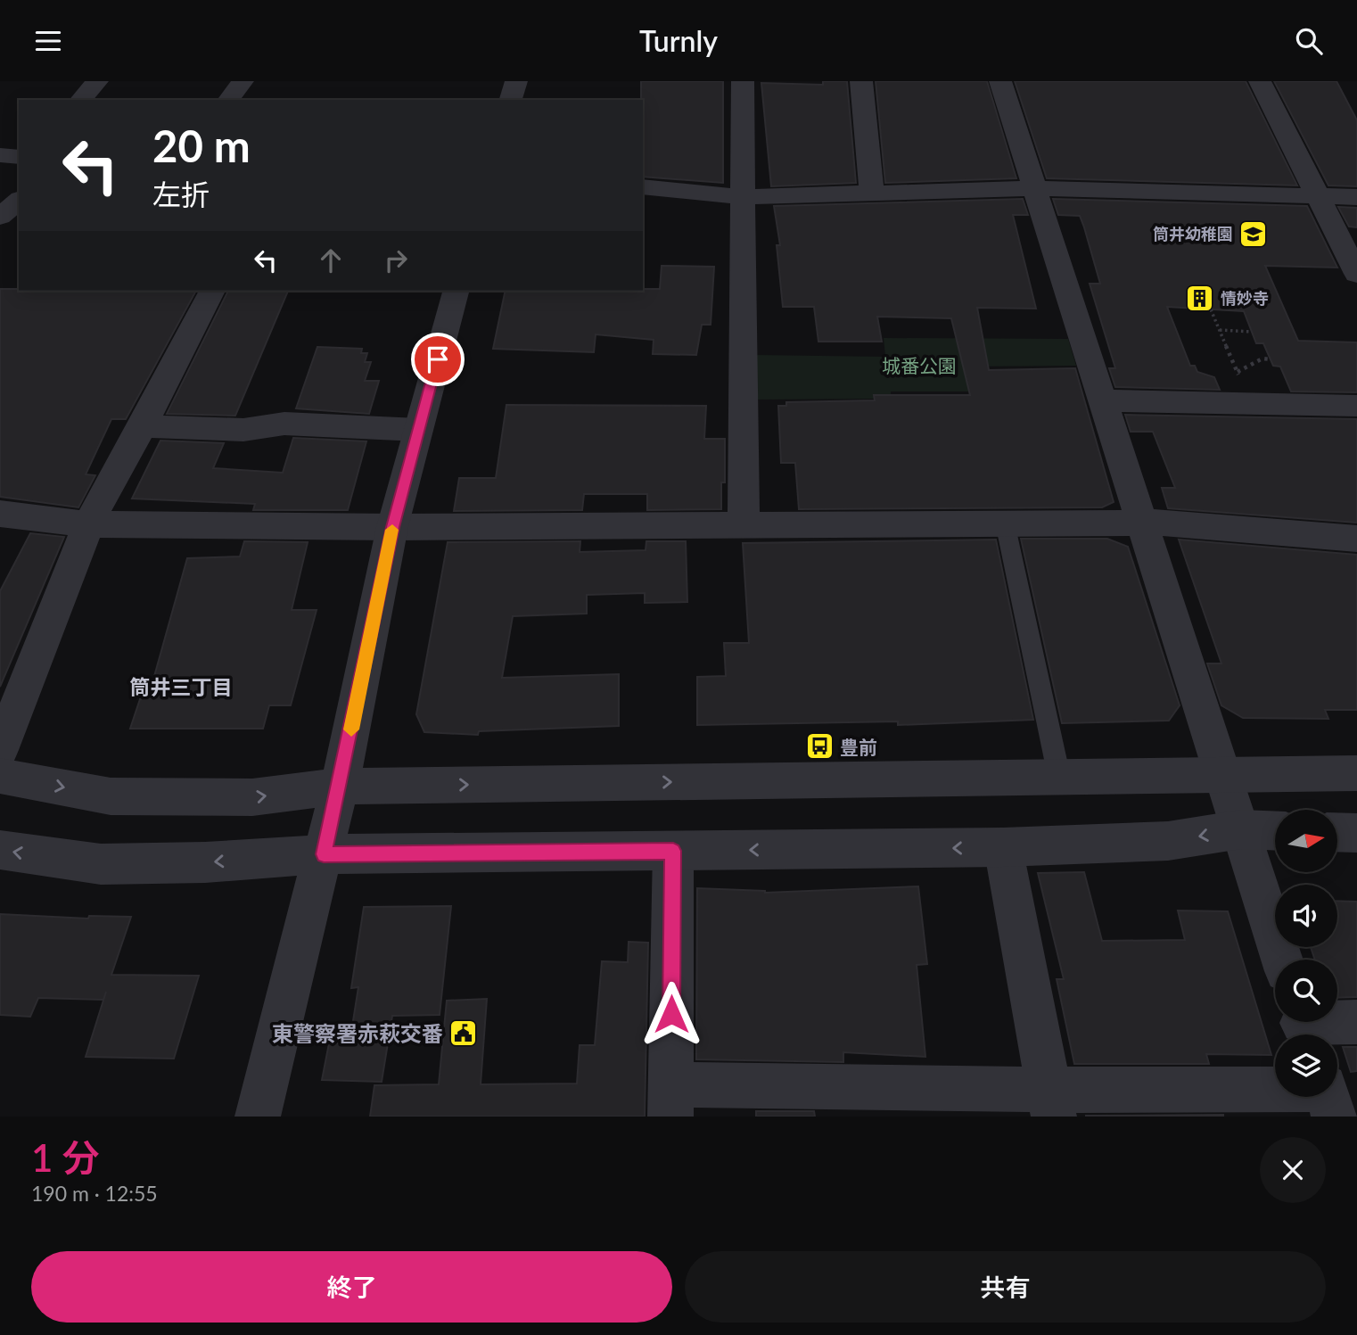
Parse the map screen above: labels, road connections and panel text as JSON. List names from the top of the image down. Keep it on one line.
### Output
{"districts":["筒井三丁目"],"parks":["城番公園"],"places":{"school or university":["筒井幼稚園"],"building":["情妙寺"],"bus stop":["豊前"],"public building":["東警察署赤萩交番"]},"north":"right","page":{"header":"Turnly","turn":["20 m","左折"],"heading":["1 分","190 m · 12:55"],"buttons":["終了","共有"]}}
